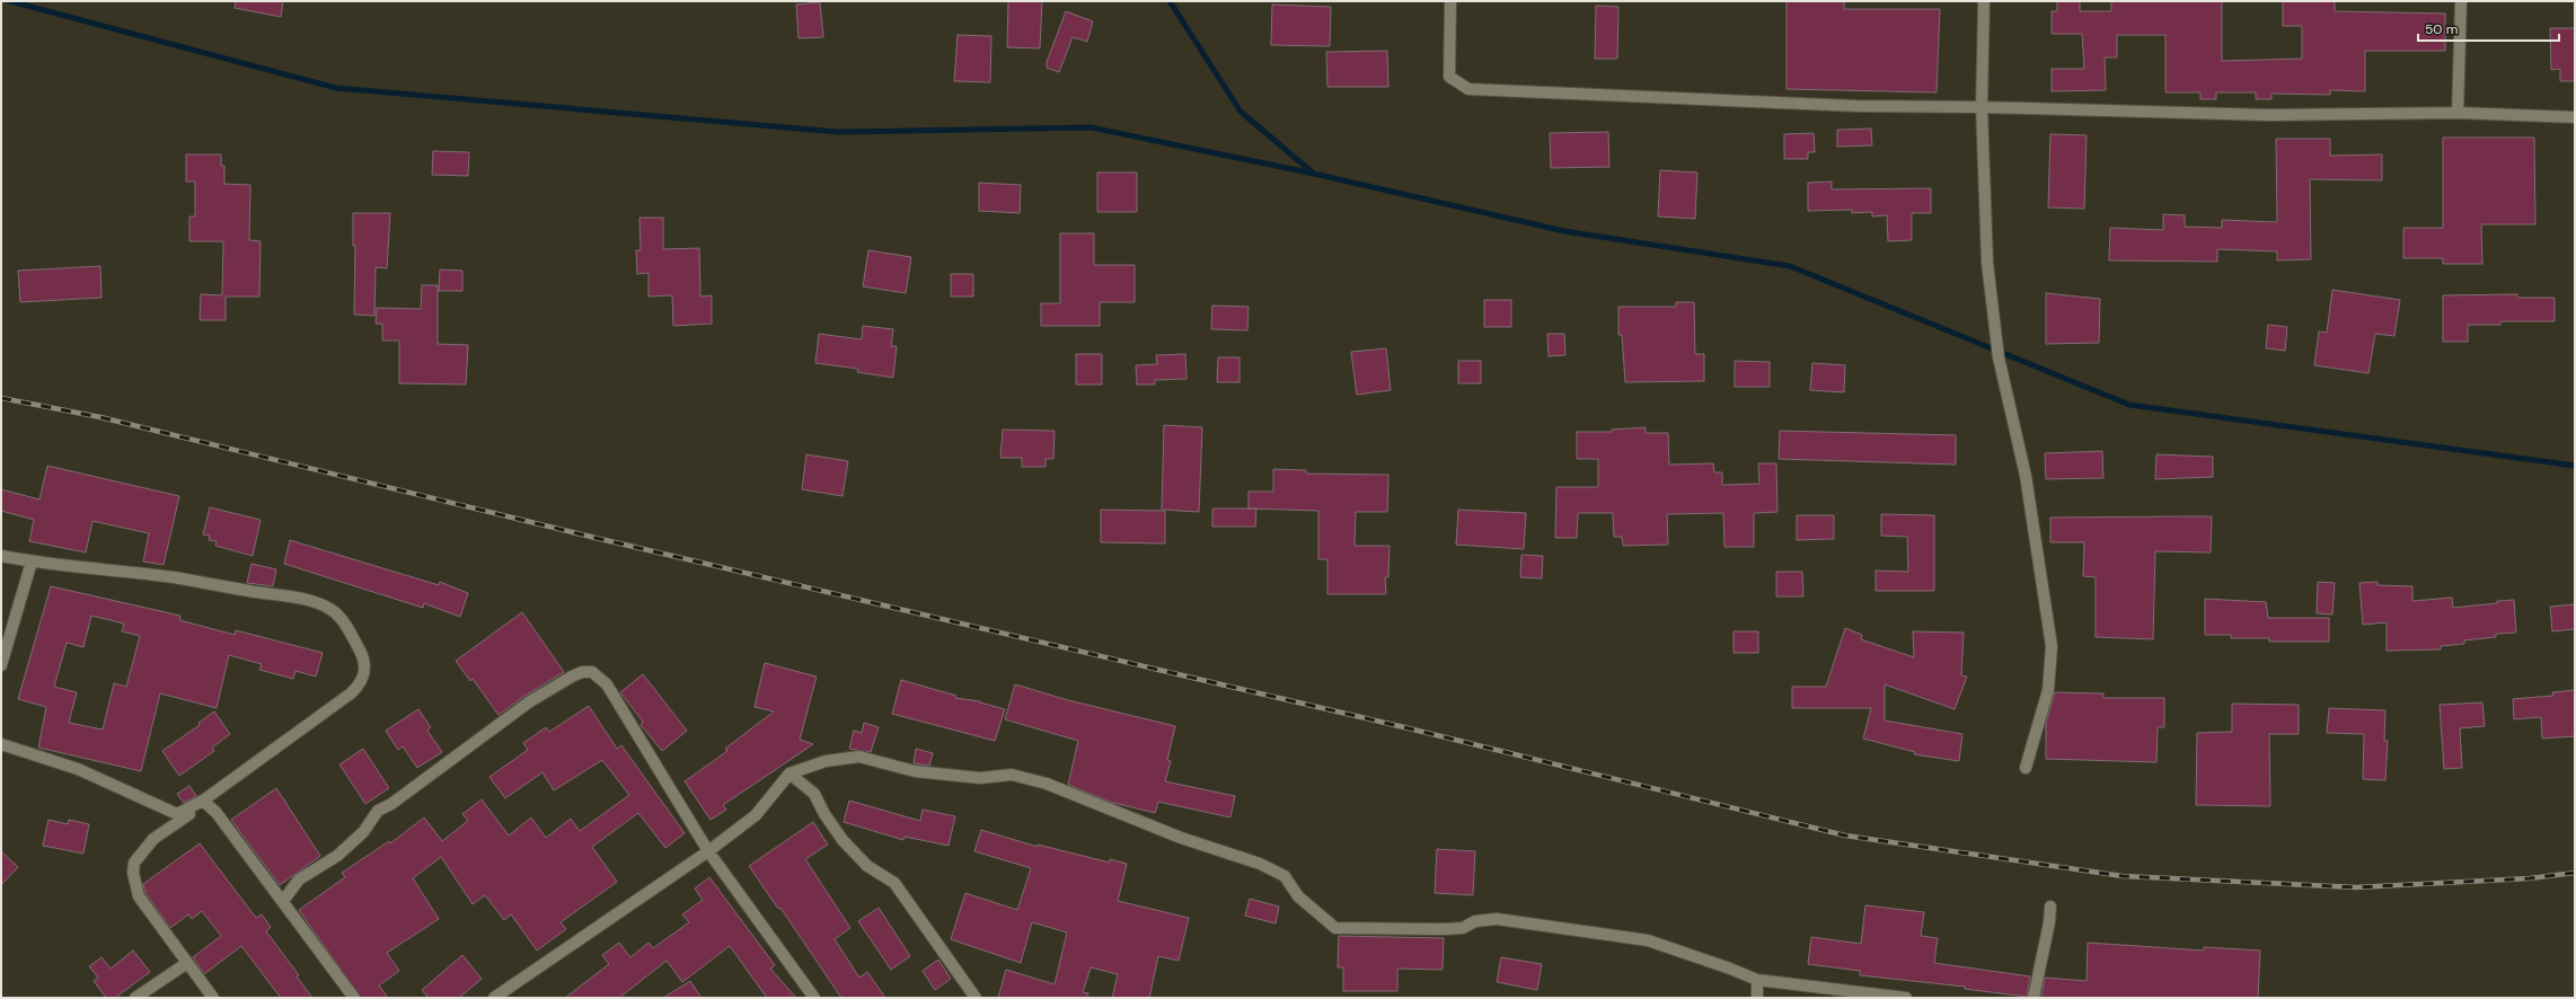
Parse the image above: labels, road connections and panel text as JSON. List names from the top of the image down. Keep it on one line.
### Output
{"scale_bar":"50 m"}
